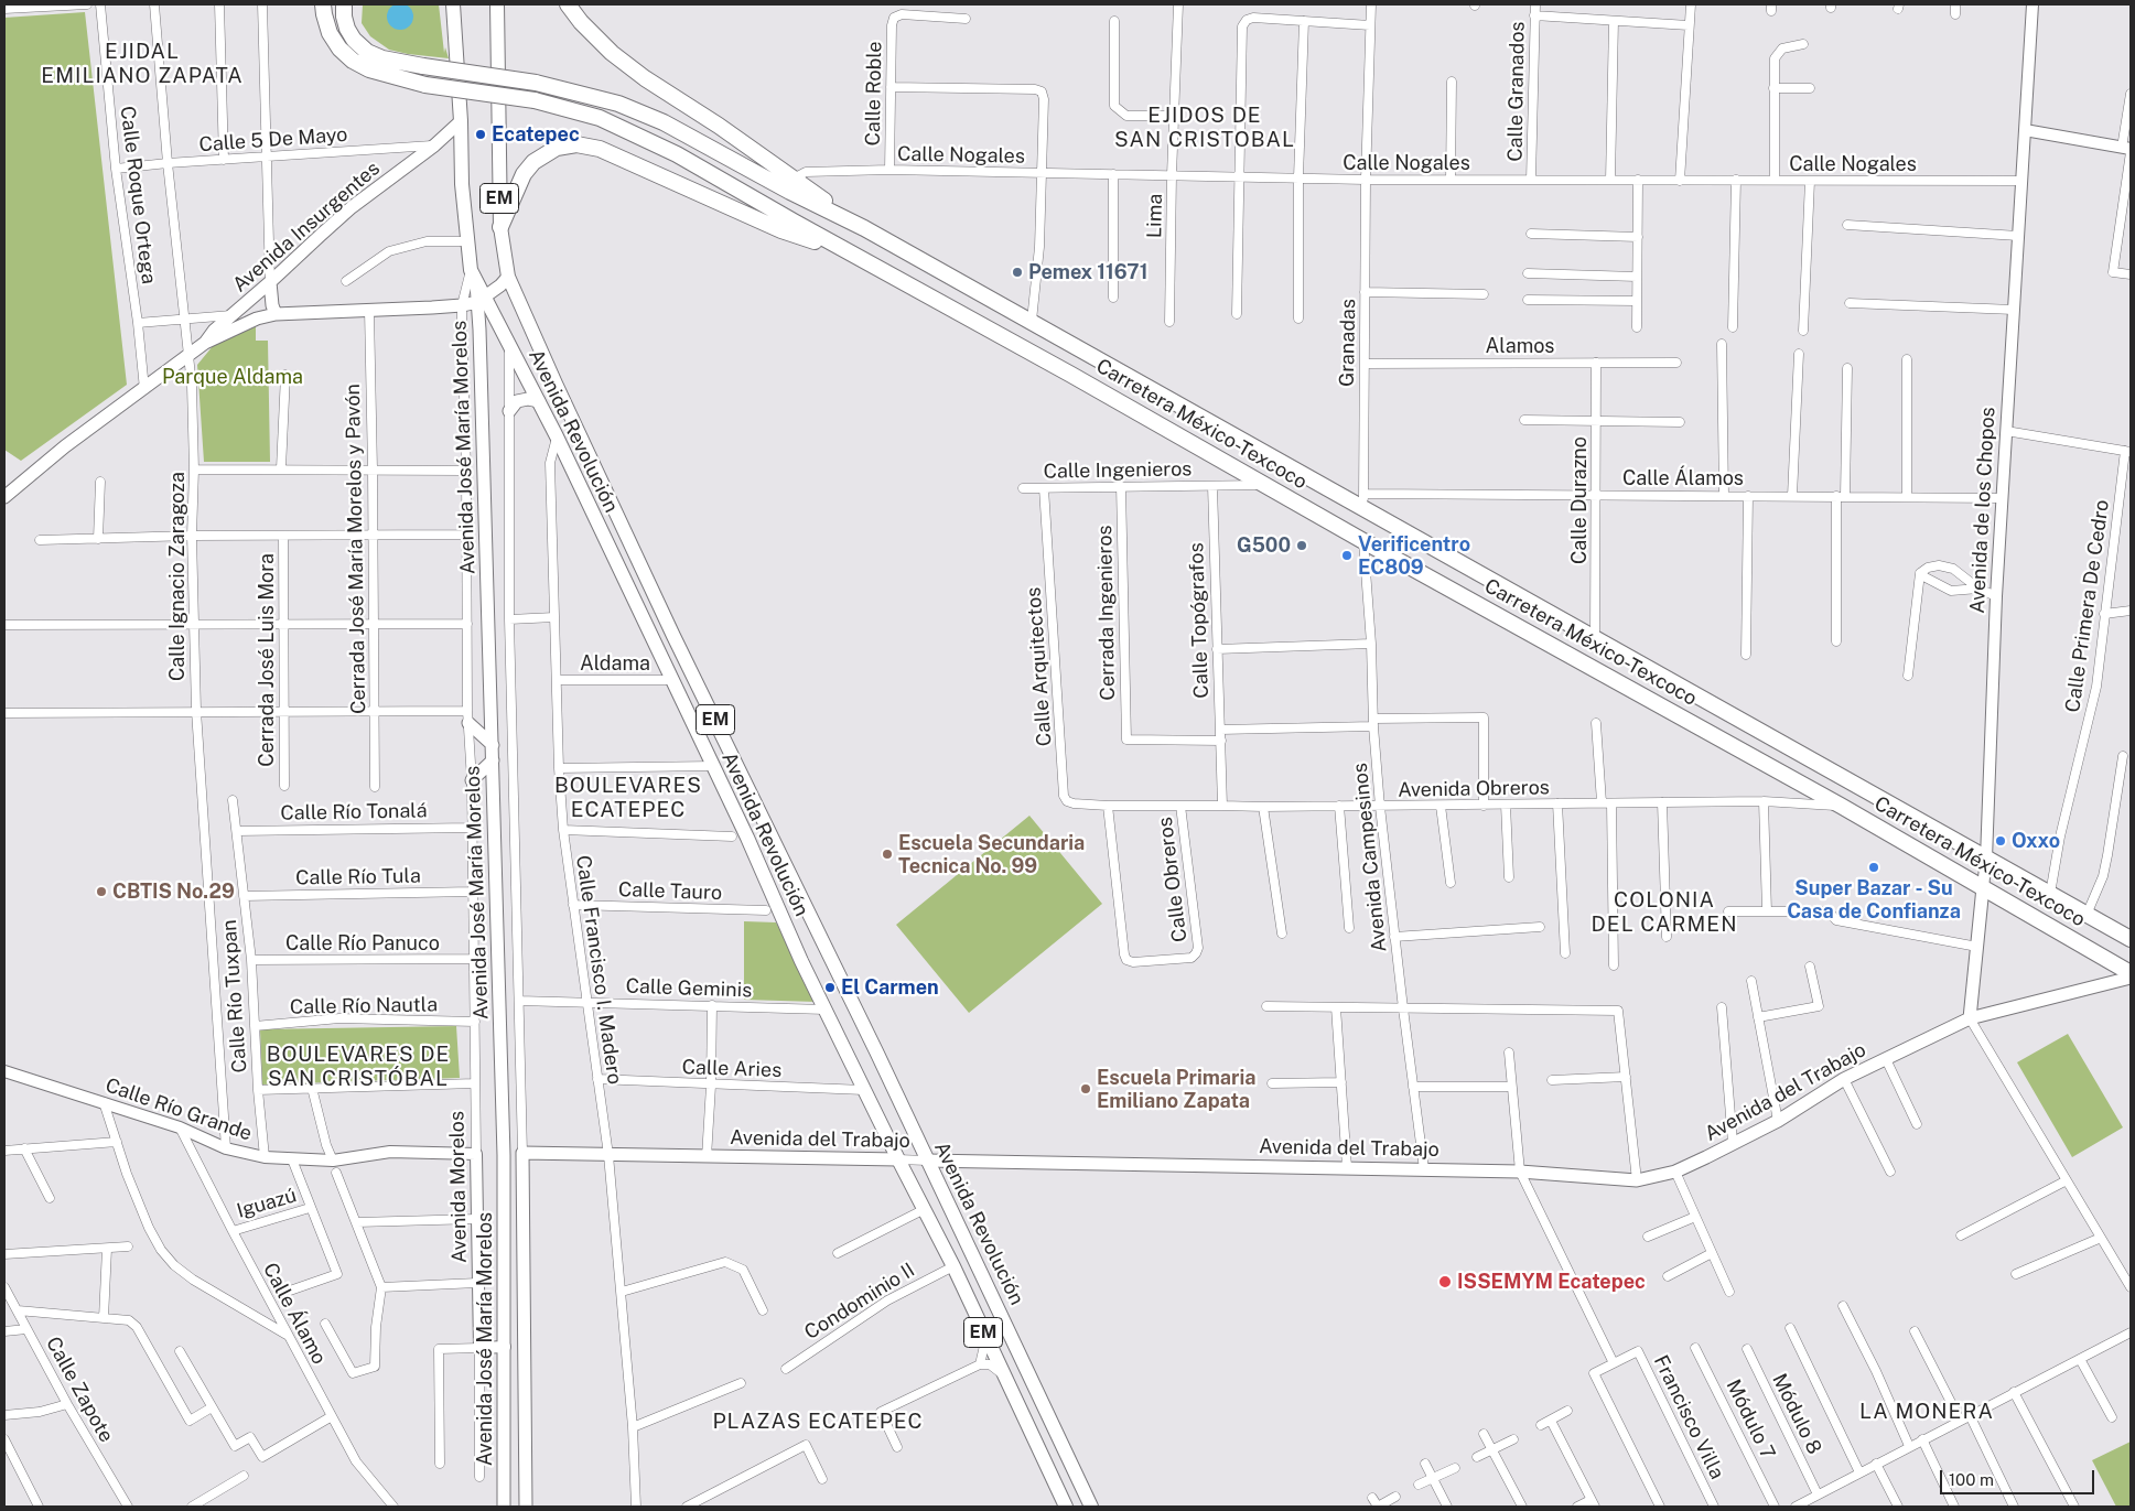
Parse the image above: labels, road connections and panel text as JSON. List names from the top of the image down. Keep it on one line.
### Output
{"streets":{"highway":["Carretera México-Texcoco"],"main road":["EM","Avenida Insurgentes","Avenida Revolución","Avenida José María Morelos","Avenida de los Chopos","Avenida del Trabajo"],"street":["Calle Granados","Calle Roble","Calle 5 De Mayo","Calle Nogales","Calle Roque Ortega","Lima","Granadas","Alamos","Calle Ingenieros","Calle Álamos","Calle Durazno","Cerrada José María Morelos y Pavón","Calle Ignacio Zaragoza","Calle Primera De Cedro","Cerrada Ingenieros","Calle Topógrafos","Cerrada José Luis Mora","Aldama","Calle Arquitectos","Avenida Obreros","Calle Río Tonalá","Avenida Campesinos","Calle Río Tula","Calle Obreros","Calle Tauro","Calle Río Panuco","Calle Francisco I. Madero","Calle Geminis","Calle Río Tuxpan","Calle Río Nautla","Calle Aries","Calle Río Grande","Avenida Morelos","Iguazú","Condominio II","Calle Álamo","Calle Zapote","Módulo 8","Francisco Villa","Módulo 7"]},"crossings":[["Calle Granados","Calle Nogales"],["Calle Roble","Calle Nogales"],["Calle 5 De Mayo","Calle Roque Ortega"],["Calle 5 De Mayo","Avenida Insurgentes"],["Calle 5 De Mayo","Calle Ignacio Zaragoza"],["Calle Nogales","Lima"],["Calle Nogales","Granadas"],["Calle Nogales","Avenida de los Chopos"],["Calle Roque Ortega","Avenida Insurgentes"],["Avenida Insurgentes","Avenida Revolución"],["Avenida Insurgentes","Avenida José María Morelos"],["Avenida Insurgentes","Cerrada José María Morelos y Pavón"],["Avenida Insurgentes","Calle Ignacio Zaragoza"],["Avenida Insurgentes","Avenida Morelos"],["Granadas","Alamos"],["Granadas","Carretera México-Texcoco"],["Granadas","Calle Álamos"],["Alamos","Calle Durazno"],["Carretera México-Texcoco","Calle Álamos"],["Carretera México-Texcoco","Calle Durazno"],["Carretera México-Texcoco","Avenida de los Chopos"],["Carretera México-Texcoco","Calle Primera De Cedro"],["Carretera México-Texcoco","Avenida Obreros"],["Carretera México-Texcoco","Avenida Campesinos"],["Avenida Revolución","Avenida José María Morelos"],["Avenida Revolución","Aldama"],["Avenida Revolución","Calle Francisco I. Madero"],["Avenida Revolución","Calle Geminis"],["Avenida Revolución","Calle Aries"],["Avenida Revolución","Avenida del Trabajo"],["Avenida Revolución","Avenida Morelos"],["Avenida Revolución","Condominio II"],["Avenida José María Morelos","Calle Geminis"],["Avenida José María Morelos","Avenida del Trabajo"],["Calle Ingenieros","Cerrada Ingenieros"],["Calle Ingenieros","Calle Topógrafos"],["Calle Ingenieros","Calle Arquitectos"],["Calle Álamos","Calle Durazno"],["Calle Álamos","Avenida de los Chopos"],["Avenida de los Chopos","Avenida del Trabajo"],["Calle Ignacio Zaragoza","Calle Río Grande"],["Cerrada Ingenieros","Calle Topógrafos"],["Calle Topógrafos","Avenida Obreros"],["Aldama","Calle Francisco I. Madero"],["Calle Arquitectos","Avenida Obreros"],["Calle Arquitectos","Calle Obreros"],["Avenida Obreros","Avenida Campesinos"],["Avenida Obreros","Calle Obreros"],["Calle Río Tonalá","Calle Río Tuxpan"],["Calle Río Tonalá","Avenida Morelos"],["Avenida Campesinos","Avenida del Trabajo"],["Calle Río Tula","Calle Río Tuxpan"],["Calle Río Tula","Avenida Morelos"],["Calle Tauro","Calle Francisco I. Madero"],["Calle Río Panuco","Calle Río Tuxpan"],["Calle Río Panuco","Avenida Morelos"],["Calle Francisco I. Madero","Calle Geminis"],["Calle Francisco I. Madero","Calle Aries"],["Calle Francisco I. Madero","Avenida del Trabajo"],["Calle Río Tuxpan","Calle Río Nautla"],["Calle Río Tuxpan","Calle Río Grande"],["Calle Río Nautla","Avenida Morelos"],["Calle Río Grande","Avenida Morelos"],["Calle Río Grande","Calle Álamo"],["Iguazú","Calle Álamo"]],"districts":["EJIDAL EMILIANO ZAPATA","EJIDOS DE SAN CRISTOBAL","BOULEVARES ECATEPEC","COLONIA DEL CARMEN","BOULEVARES DE SAN CRISTÓBAL","LA MONERA","PLAZAS ECATEPEC"],"parks":["Parque Aldama"],"places":["Ecatepec","Pemex 11671","G500","Verificentro EC809","Oxxo","Escuela Secundaria Tecnica No. 99","Super Bazar - Su Casa de Confianza","CBTIS No.29","El Carmen","Escuela Primaria Emiliano Zapata","ISSEMYM Ecatepec"],"scale_bar":"100 m"}
